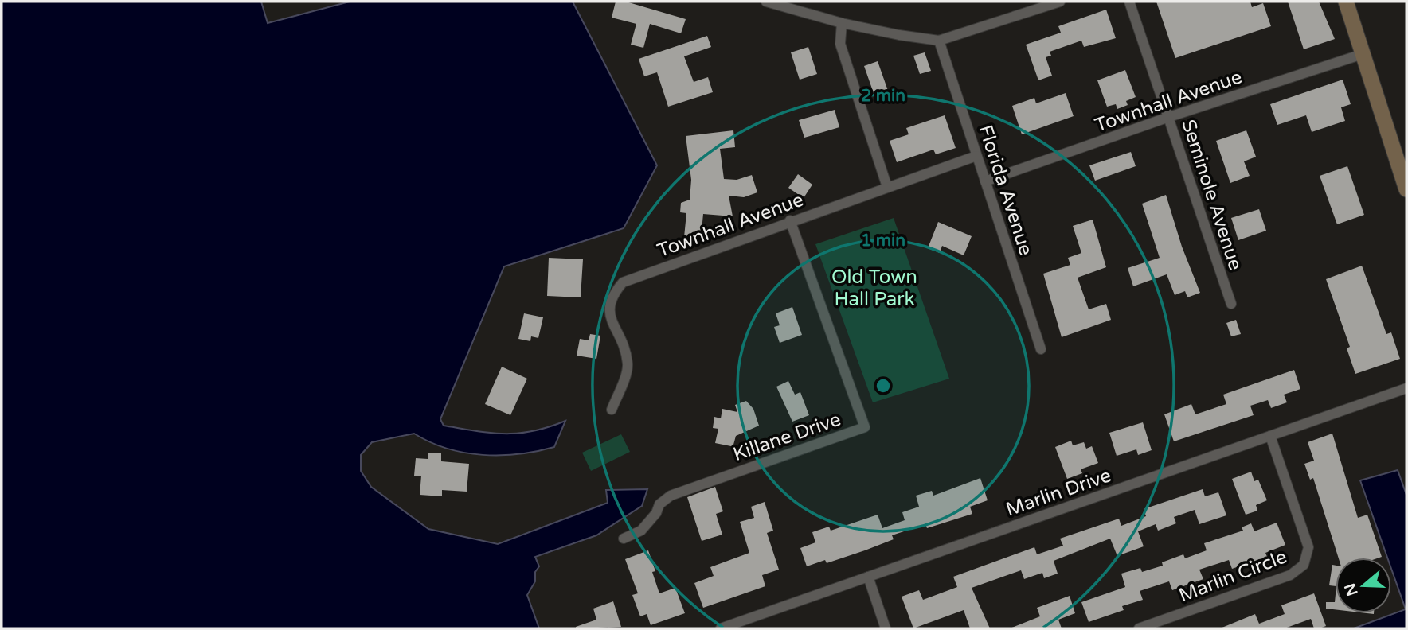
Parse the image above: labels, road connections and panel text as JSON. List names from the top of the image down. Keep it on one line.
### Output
{"streets":{"street":["Townhall Avenue","Florida Avenue","Seminole Avenue","Killane Drive","Marlin Drive","Marlin Circle"]},"crossings":[["Townhall Avenue","Florida Avenue"],["Townhall Avenue","Seminole Avenue"],["Townhall Avenue","Killane Drive"],["Marlin Drive","Marlin Circle"]],"parks":["Old Town Hall Park"],"north":"left","rings":["2 min","1 min"]}
